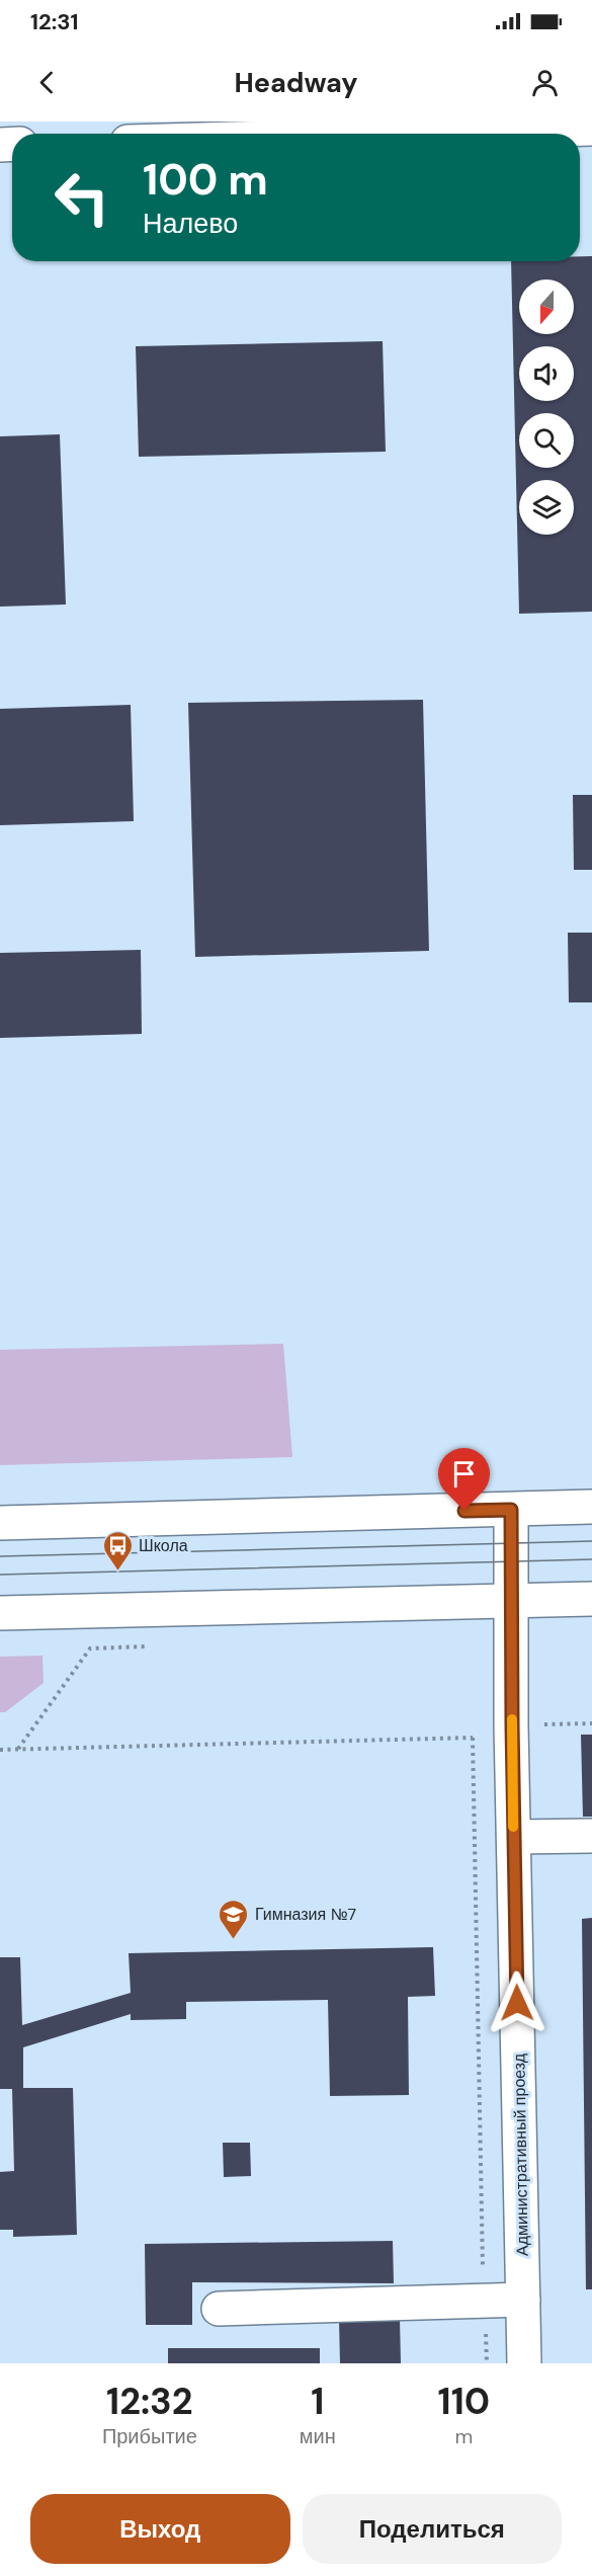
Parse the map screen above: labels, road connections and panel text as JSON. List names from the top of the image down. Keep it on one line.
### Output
{"streets":{"main road":["Административный проезд"]},"places":{"bus stop":["Школа"],"school or university":["Гимназия №7"]},"north":"bottom","page":{"status":"12:31","header":"Headway","turn":["100 m","Налево"],"eta":["12:32","Прибытие","1","мин","110","m"],"buttons":["Выход","Поделиться"]}}
